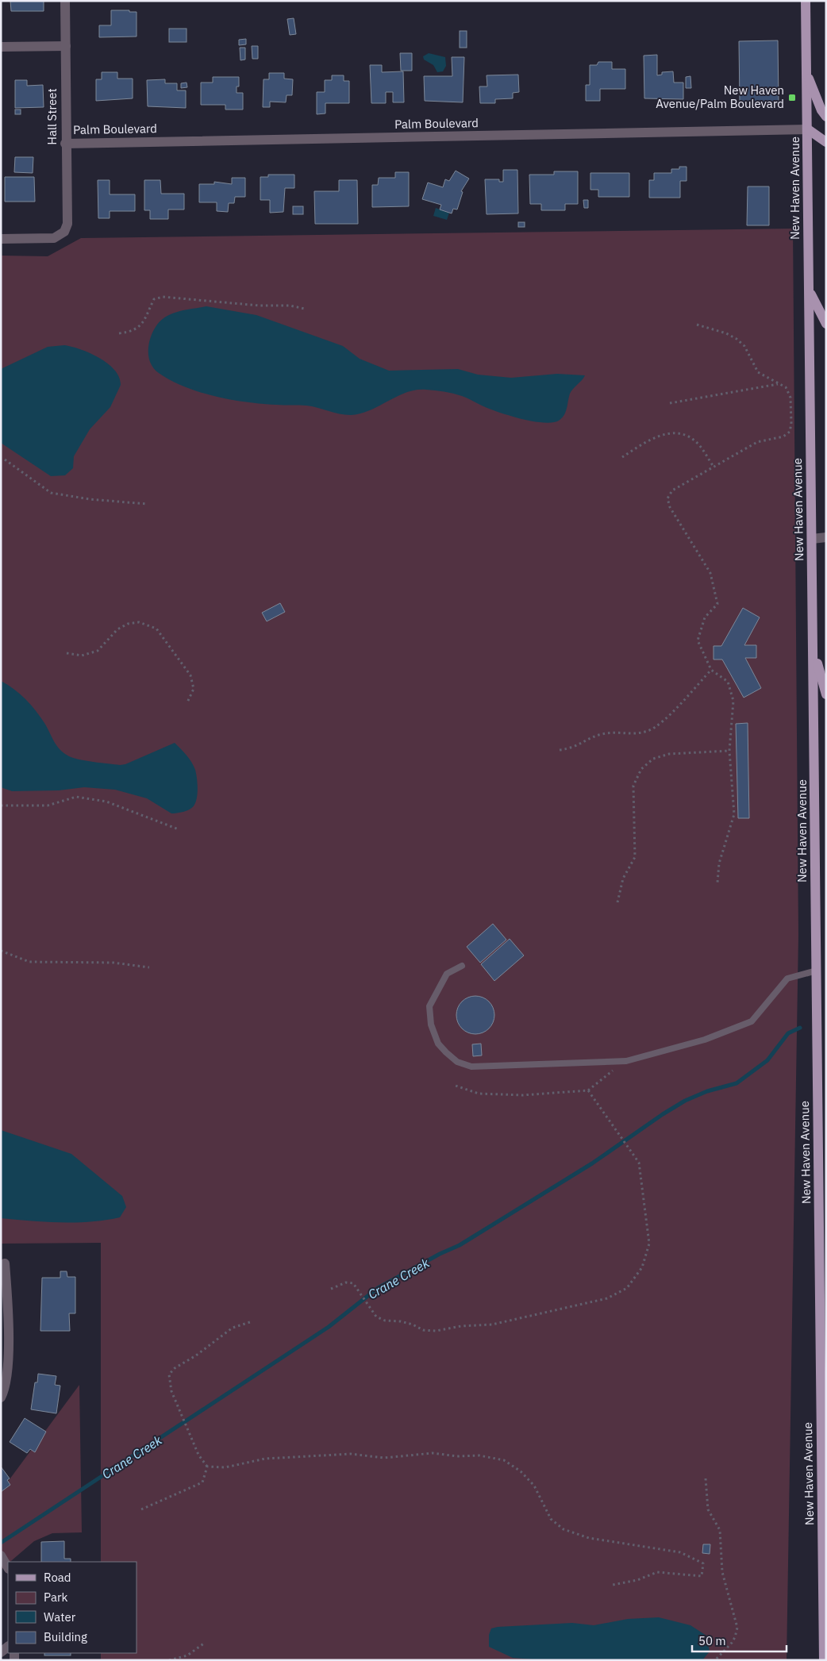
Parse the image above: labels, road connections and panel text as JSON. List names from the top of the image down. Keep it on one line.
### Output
{"streets":{"main road":["New Haven Avenue"],"street":["Hall Street","Palm Boulevard"]},"crossings":[["Hall Street","Palm Boulevard"],["Palm Boulevard","New Haven Avenue"]],"water":["Crane Creek"],"places":{"transit":["New Haven Avenue/Palm Boulevard"]},"legend":["Road","Park","Water","Building"],"scale_bar":"50 m"}
